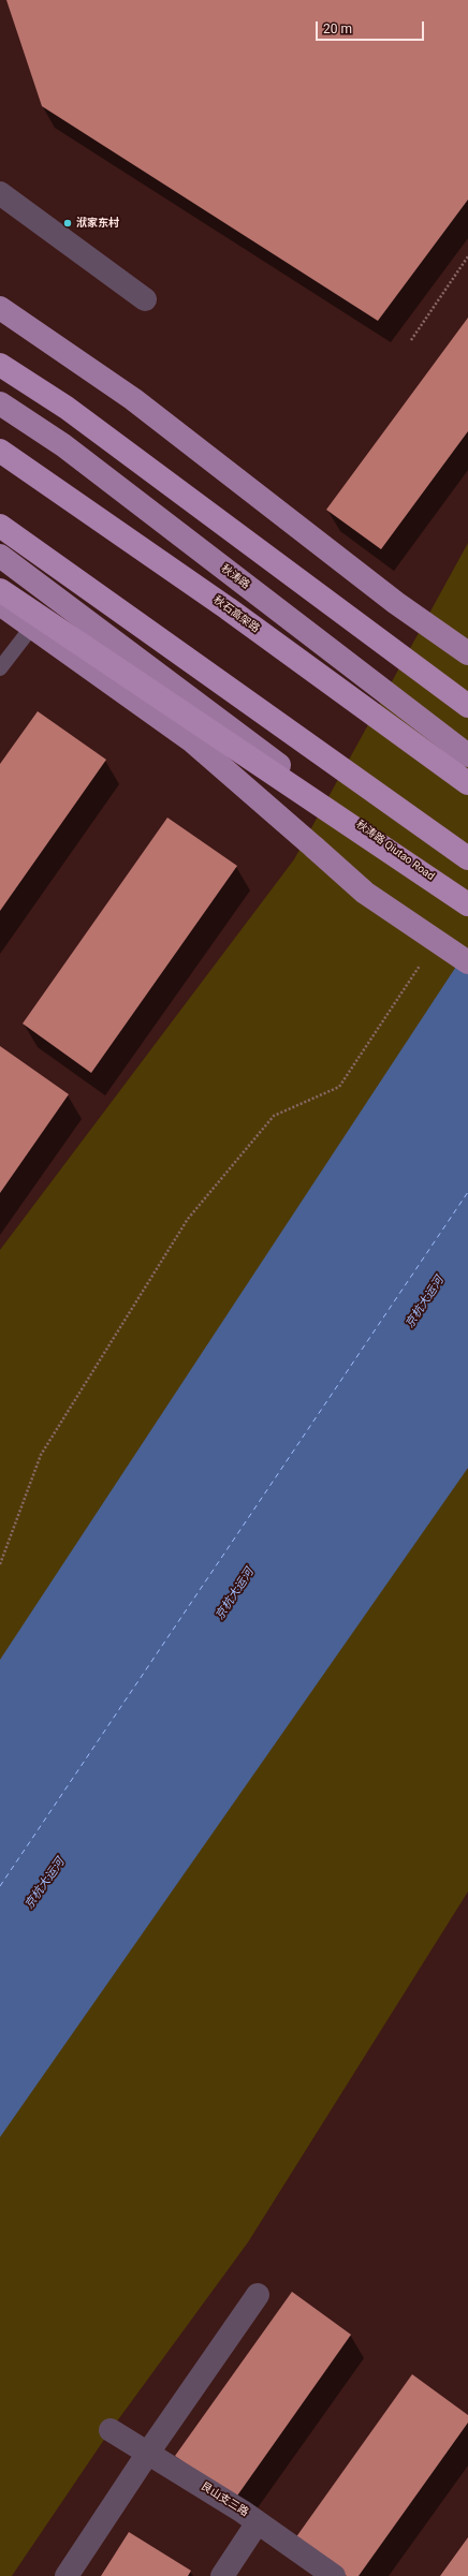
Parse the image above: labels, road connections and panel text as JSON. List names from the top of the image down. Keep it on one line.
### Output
{"streets":{"highway":["秋石高架路"],"main road":["秋涛路","秋涛路 Qiutao Road"],"street":["艮山支三路"]},"water":["京杭大运河"],"places":["洑家东村"],"scale_bar":"20 m"}
